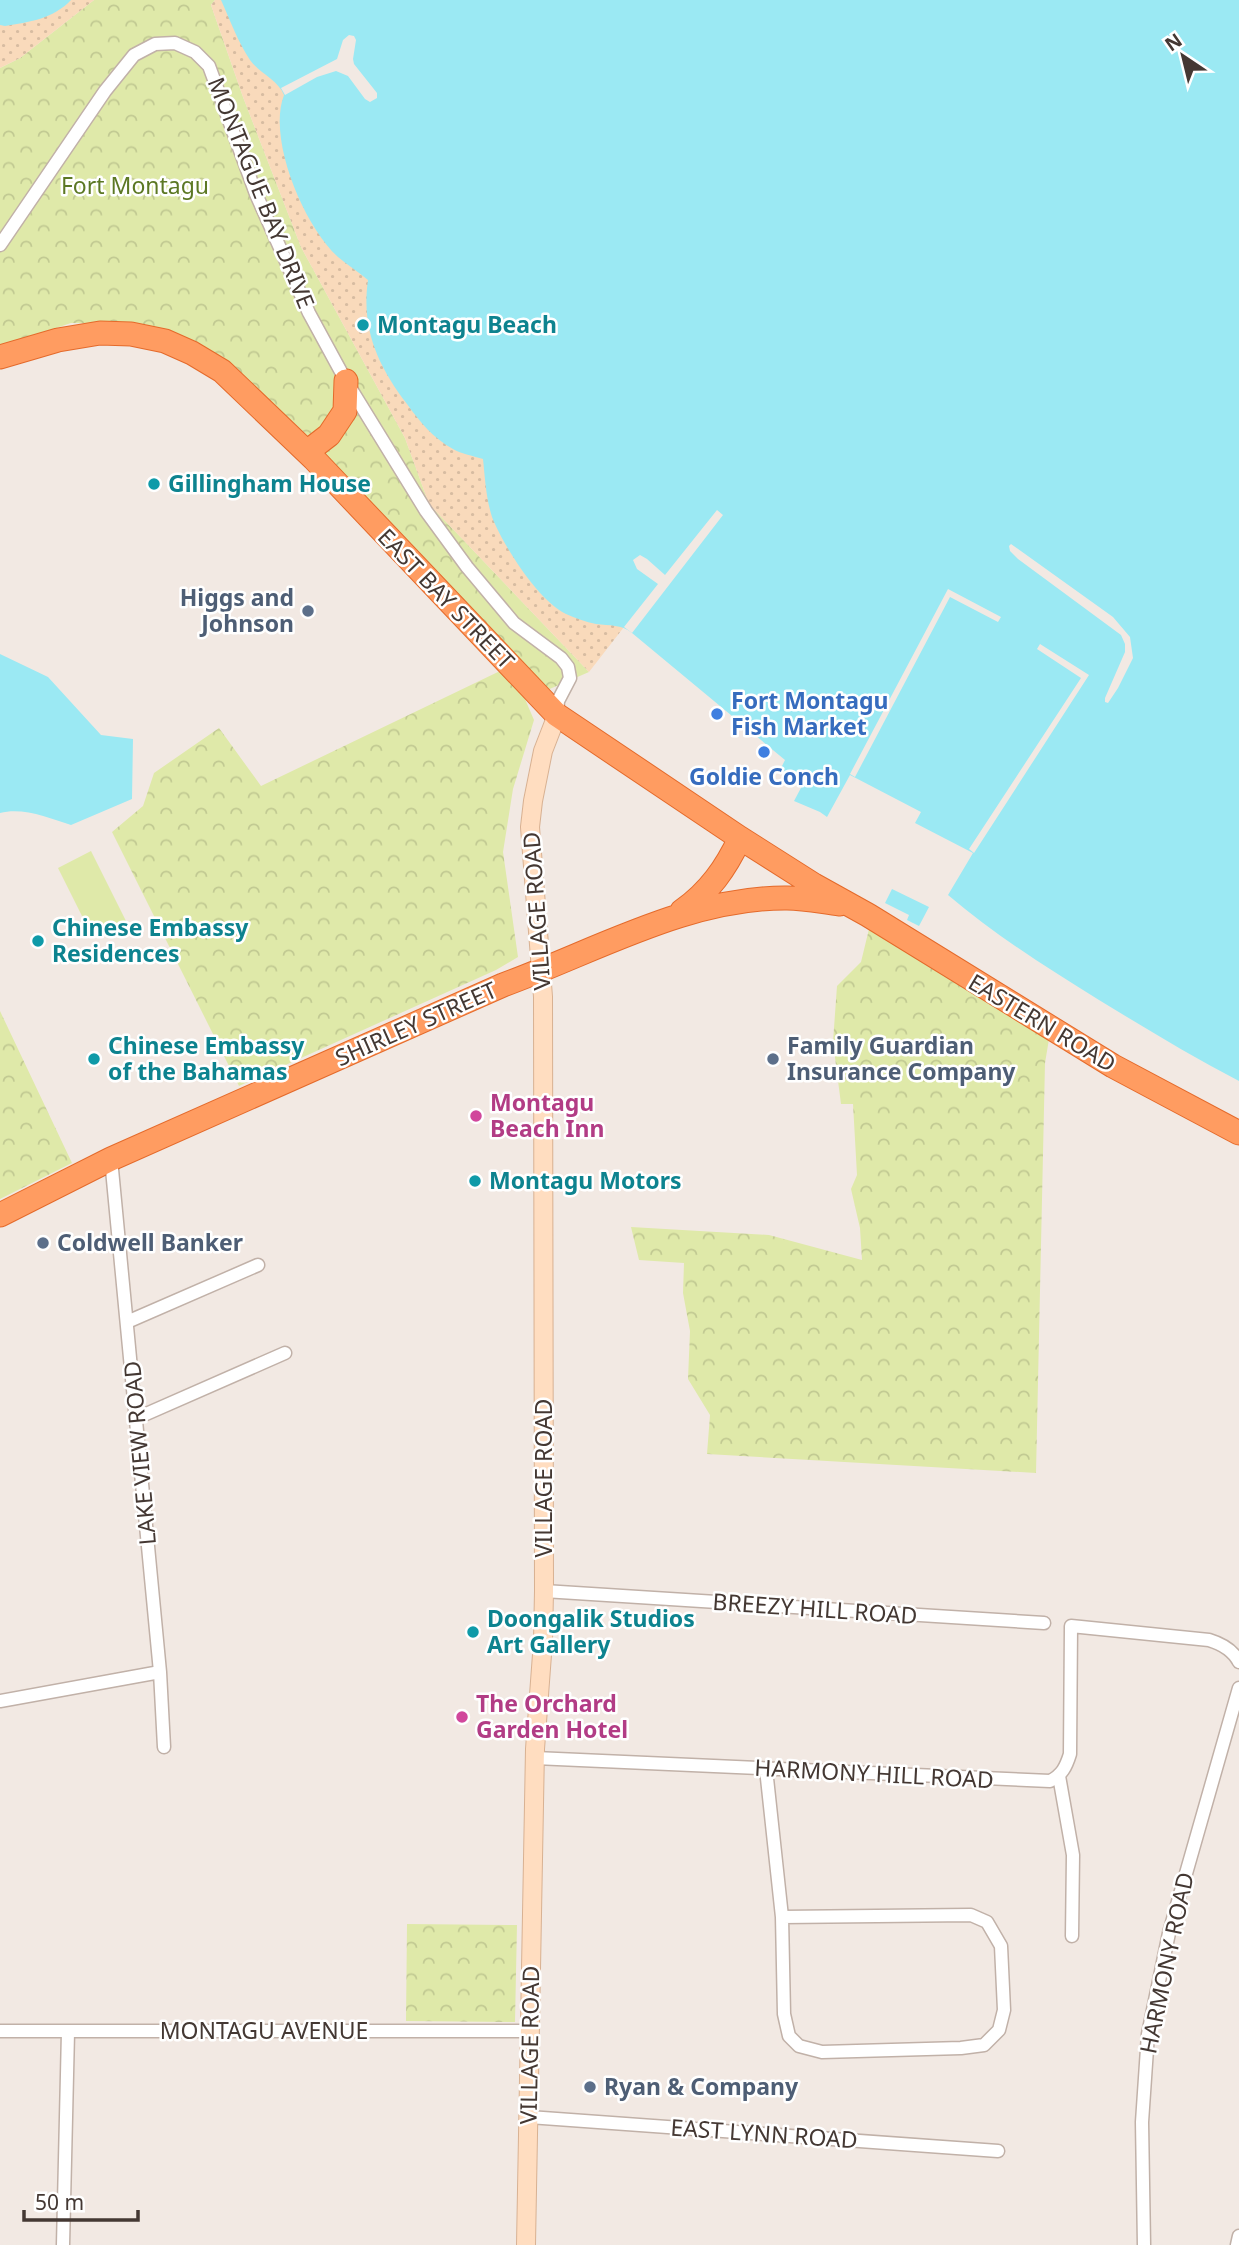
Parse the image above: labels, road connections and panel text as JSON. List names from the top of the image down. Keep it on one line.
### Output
{"streets":{"highway":["EAST BAY STREET","EASTERN ROAD","SHIRLEY STREET"],"main road":["VILLAGE ROAD"],"street":["MONTAGUE BAY DRIVE","LAKE VIEW ROAD","BREEZY HILL ROAD","HARMONY HILL ROAD","HARMONY ROAD","MONTAGU AVENUE","EAST LYNN ROAD"]},"crossings":[["MONTAGUE BAY DRIVE","EAST BAY STREET"],["MONTAGUE BAY DRIVE","VILLAGE ROAD"],["EAST BAY STREET","VILLAGE ROAD"],["EAST BAY STREET","EASTERN ROAD"],["EAST BAY STREET","SHIRLEY STREET"],["VILLAGE ROAD","SHIRLEY STREET"],["VILLAGE ROAD","BREEZY HILL ROAD"],["VILLAGE ROAD","HARMONY HILL ROAD"],["VILLAGE ROAD","MONTAGU AVENUE"],["VILLAGE ROAD","EAST LYNN ROAD"],["EASTERN ROAD","SHIRLEY STREET"],["SHIRLEY STREET","LAKE VIEW ROAD"]],"parks":["Fort Montagu"],"places":["Montagu Beach","Gillingham House","Higgs and Johnson","Fort Montagu Fish Market","Goldie Conch","Chinese Embassy Residences","Chinese Embassy of the Bahamas","Family Guardian Insurance Company","Montagu Beach Inn","Montagu Motors","Coldwell Banker","Doongalik Studios Art Gallery","The Orchard Garden Hotel","Ryan & Company"],"scale_bar":"50 m","north":"top left"}
